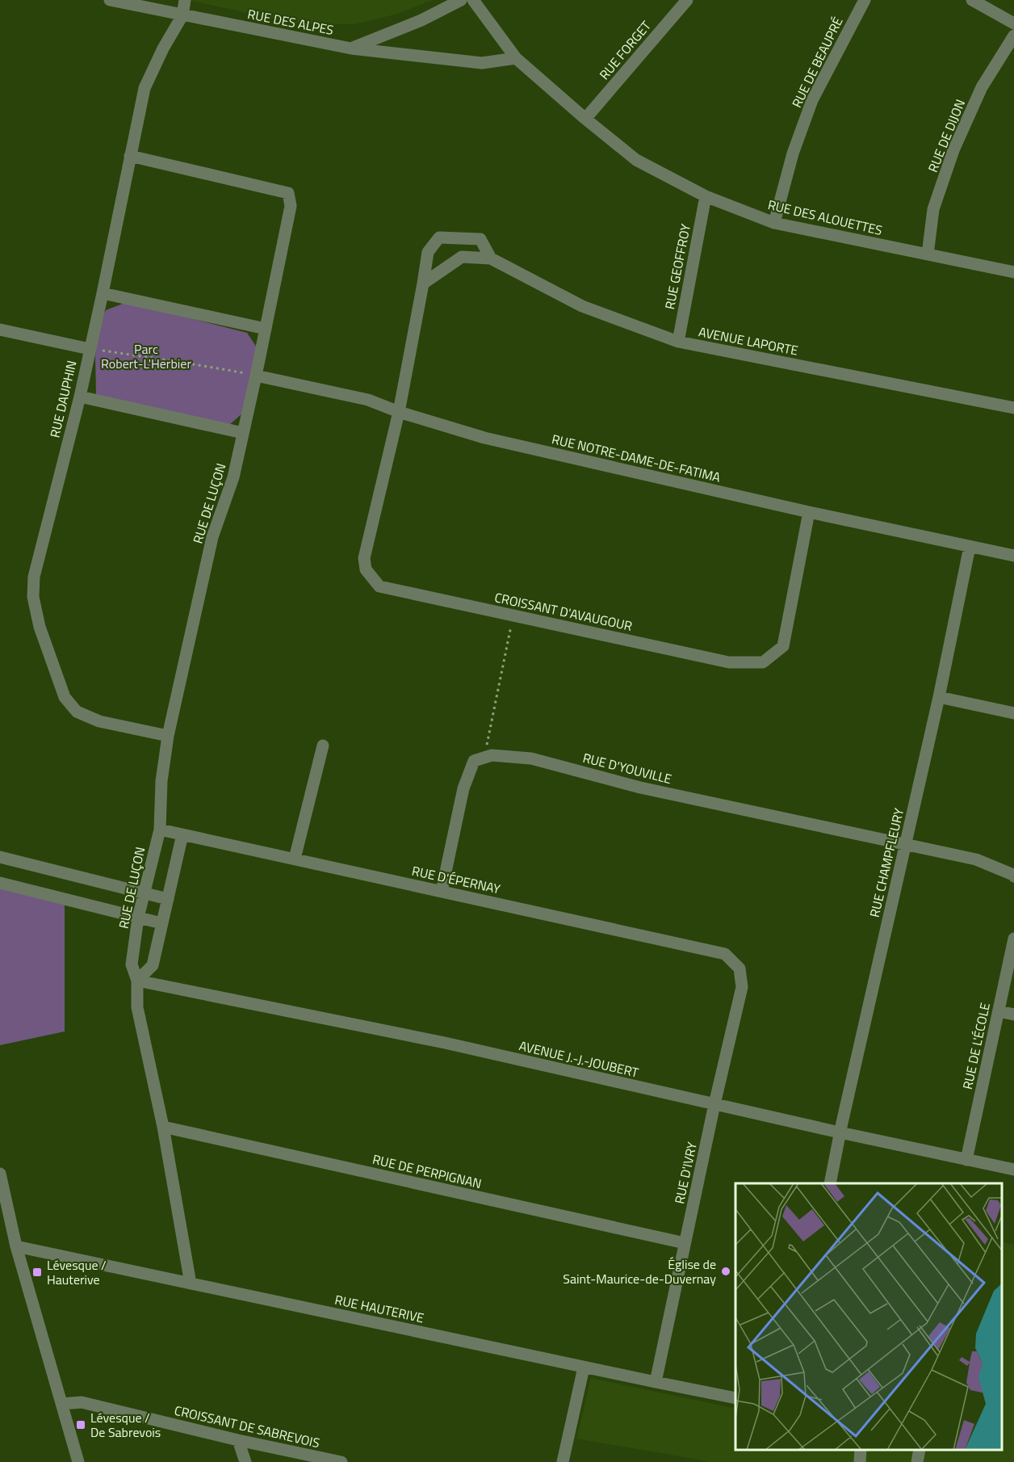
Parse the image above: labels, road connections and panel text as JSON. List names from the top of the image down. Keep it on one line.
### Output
{"streets":{"street":["RUE DES ALPES","RUE FORGET","RUE DE BEAUPRÉ","RUE DE DIJON","RUE DES ALOUETTES","RUE GEOFFROY","AVENUE LAPORTE","RUE DAUPHIN","RUE NOTRE-DAME-DE-FATIMA","RUE DE LUÇON","CROISSANT D'AVAUGOUR","RUE D'YOUVILLE","RUE CHAMPFLEURY","RUE D'ÉPERNAY","RUE DE L'ÉCOLE","AVENUE J.-J.-JOUBERT","RUE DE PERPIGNAN","RUE D'IVRY","RUE HAUTERIVE","CROISSANT DE SABREVOIS"]},"crossings":[["RUE DES ALPES","RUE DES ALOUETTES"],["RUE DES ALPES","RUE DAUPHIN"],["RUE FORGET","RUE DES ALOUETTES"],["RUE DE BEAUPRÉ","RUE DES ALOUETTES"],["RUE DE DIJON","RUE DES ALOUETTES"],["RUE DES ALOUETTES","RUE GEOFFROY"],["RUE GEOFFROY","AVENUE LAPORTE"],["AVENUE LAPORTE","RUE NOTRE-DAME-DE-FATIMA"],["AVENUE LAPORTE","CROISSANT D'AVAUGOUR"],["RUE DAUPHIN","RUE DE LUÇON"],["RUE NOTRE-DAME-DE-FATIMA","RUE DE LUÇON"],["RUE NOTRE-DAME-DE-FATIMA","CROISSANT D'AVAUGOUR"],["RUE NOTRE-DAME-DE-FATIMA","RUE CHAMPFLEURY"],["RUE DE LUÇON","RUE D'ÉPERNAY"],["RUE DE LUÇON","AVENUE J.-J.-JOUBERT"],["RUE DE LUÇON","RUE DE PERPIGNAN"],["RUE DE LUÇON","RUE HAUTERIVE"],["RUE D'YOUVILLE","RUE CHAMPFLEURY"],["RUE CHAMPFLEURY","AVENUE J.-J.-JOUBERT"],["RUE D'ÉPERNAY","RUE D'IVRY"],["RUE DE L'ÉCOLE","AVENUE J.-J.-JOUBERT"],["AVENUE J.-J.-JOUBERT","RUE D'IVRY"],["RUE DE PERPIGNAN","RUE D'IVRY"],["RUE D'IVRY","RUE HAUTERIVE"]],"parks":["Parc Robert-L'Herbier"],"places":{"other":["Église de Saint-Maurice-de-Duvernay"],"transit":["Lévesque / Hauterive","Lévesque / De Sabrevois"]}}
